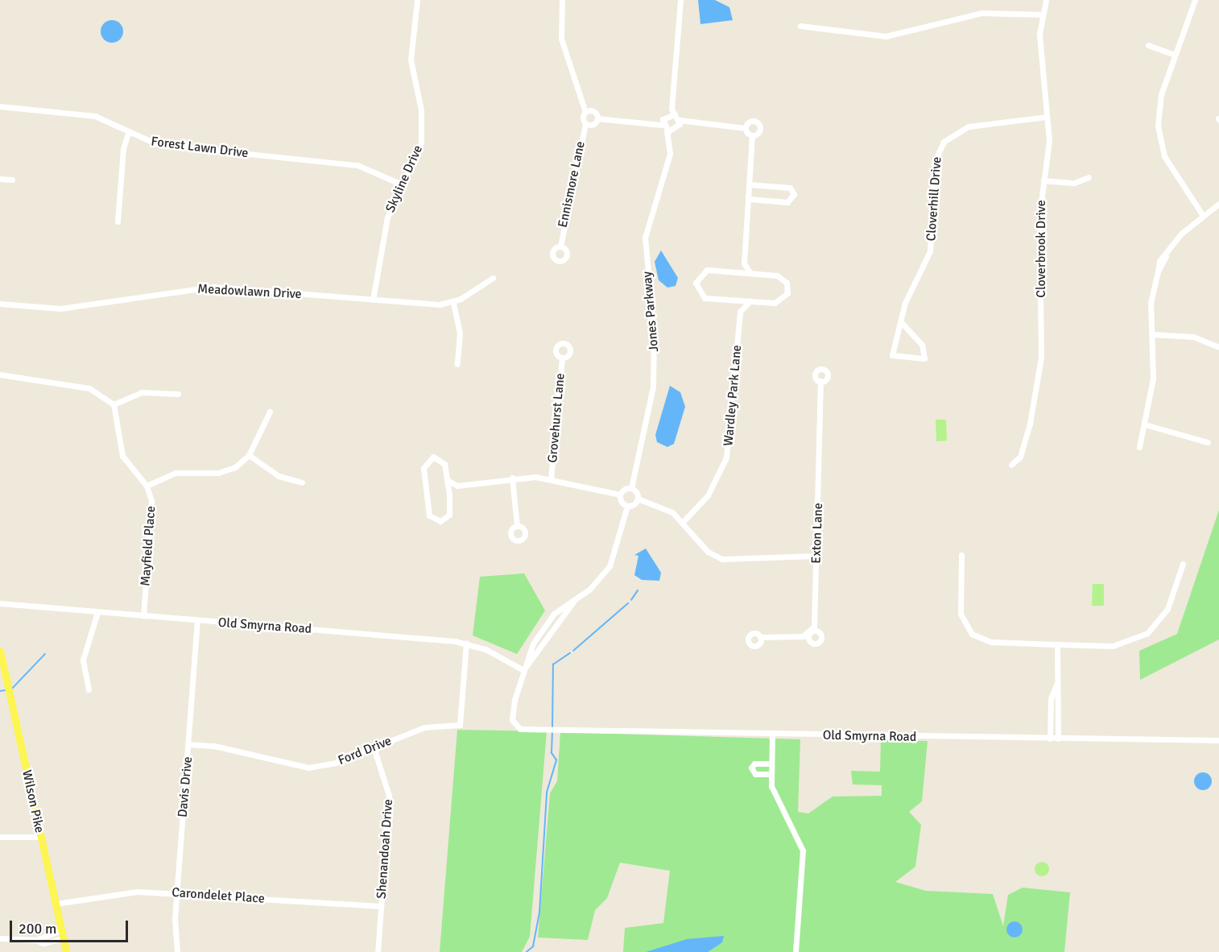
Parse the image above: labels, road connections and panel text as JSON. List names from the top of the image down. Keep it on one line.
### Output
{"streets":{"main road":["Wilson Pike"],"street":["Forest Lawn Drive","Skyline Drive","Ennismore Lane","Cloverhill Drive","Cloverbrook Drive","Meadowlawn Drive","Jones Parkway","Wardley Park Lane","Grovehurst Lane","Exton Lane","Mayfield Place","Old Smyrna Road","Ford Drive","Davis Drive","Shenandoah Drive","Carondelet Place"]},"crossings":[["Forest Lawn Drive","Skyline Drive"],["Skyline Drive","Meadowlawn Drive"],["Cloverhill Drive","Cloverbrook Drive"],["Mayfield Place","Old Smyrna Road"],["Old Smyrna Road","Ford Drive"],["Old Smyrna Road","Davis Drive"],["Ford Drive","Davis Drive"],["Ford Drive","Shenandoah Drive"],["Davis Drive","Carondelet Place"],["Wilson Pike","Carondelet Place"],["Shenandoah Drive","Carondelet Place"]],"scale_bar":"200 m"}
